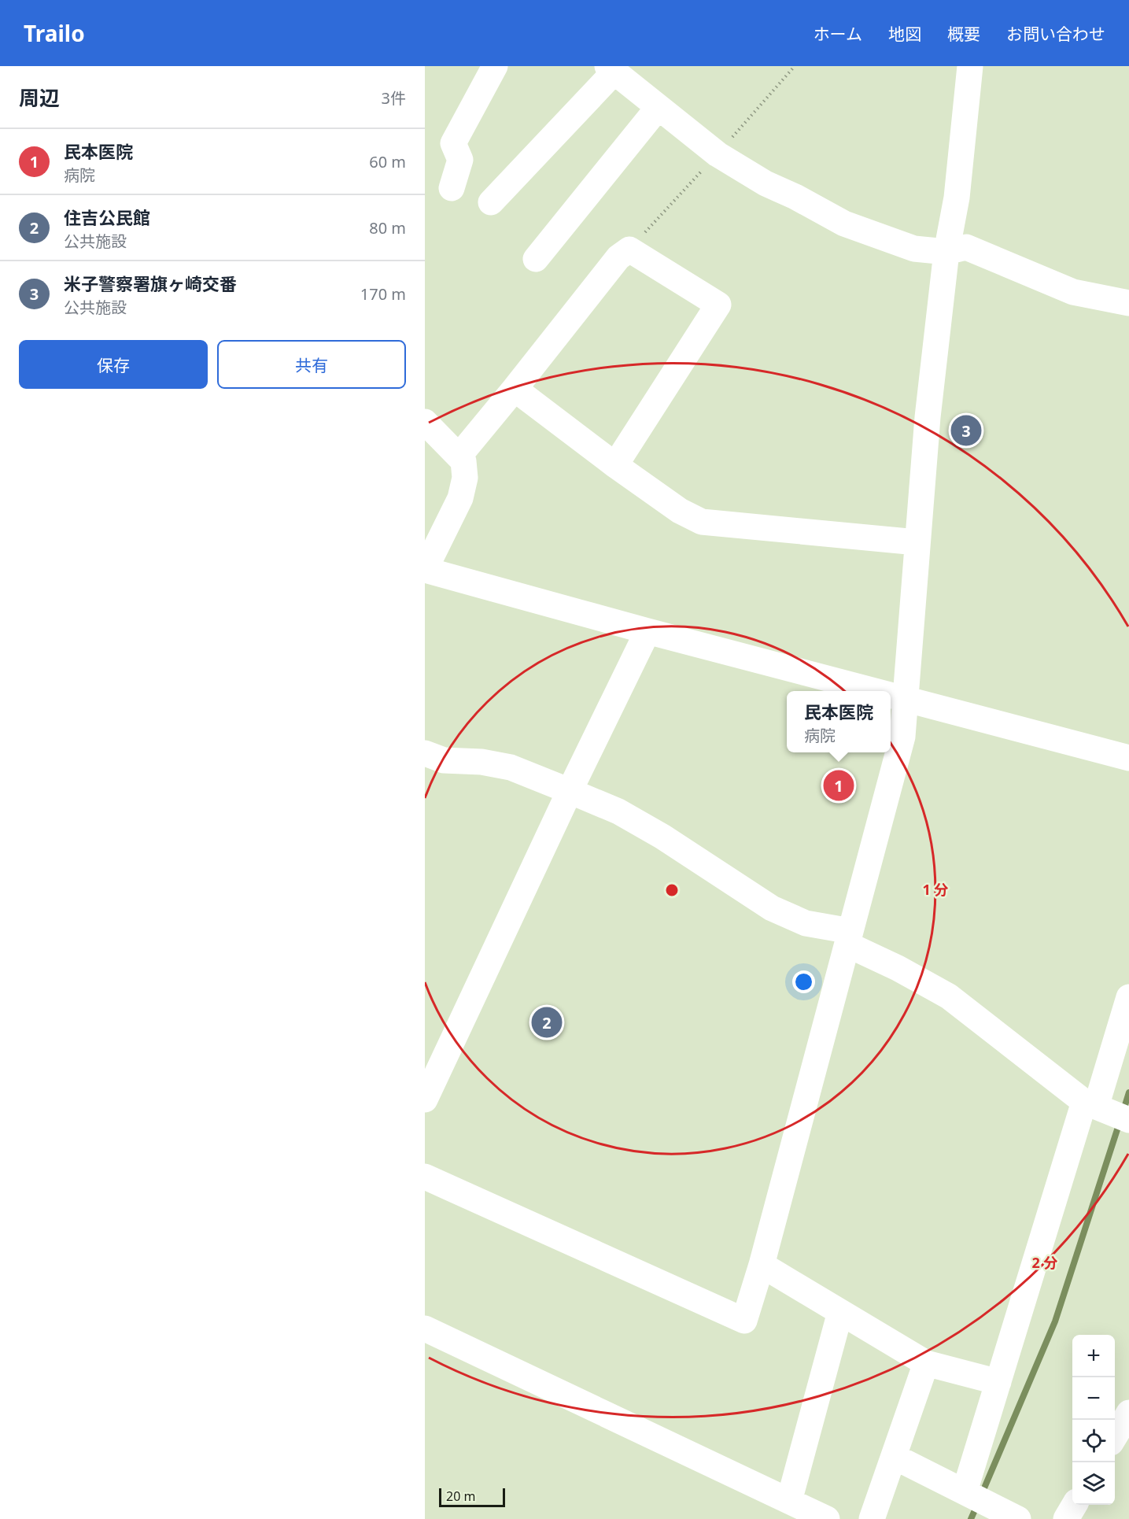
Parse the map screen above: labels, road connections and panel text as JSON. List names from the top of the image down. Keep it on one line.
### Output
{"scale_bar":"20 m","page":{"header":"Trailo","nav":["ホーム","地図","概要","お問い合わせ"],"heading":["周辺","3件"],"list":[{"mark":"1","name":"民本医院","note":"病院","value":"60 m"},{"mark":"2","name":"住吉公民館","note":"公共施設","value":"80 m"},{"mark":"3","name":"米子警察署旗ヶ崎交番","note":"公共施設","value":"170 m"}],"buttons":["保存","共有"],"pins":["3","1","2"],"popup":["民本医院","病院"],"map_buttons":["+","−"],"scale":"20 m"},"rings":["1 分","2 分"]}
